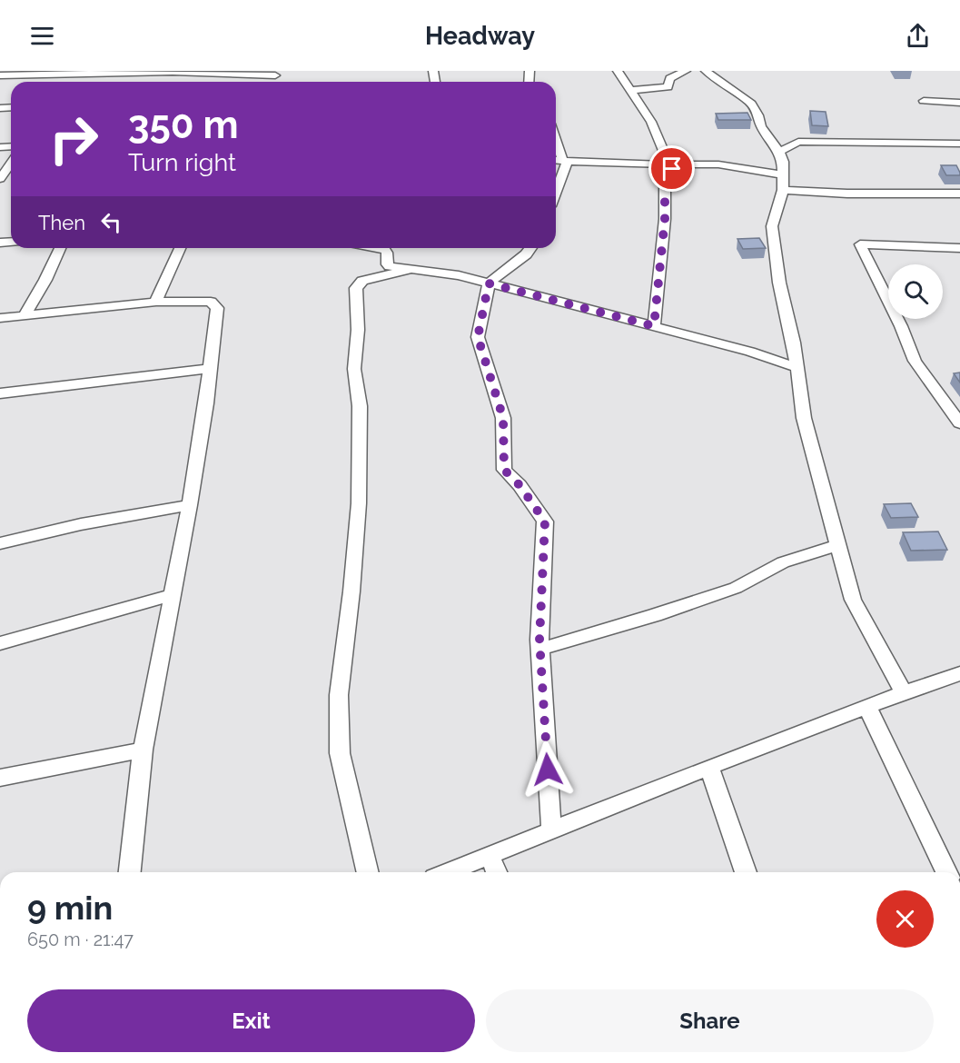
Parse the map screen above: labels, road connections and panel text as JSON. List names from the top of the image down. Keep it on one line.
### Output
{"page":{"header":"Headway","turn":["350 m","Turn right"],"then":"Then","heading":["9 min","650 m · 21:47"],"buttons":["Exit","Share"]}}
